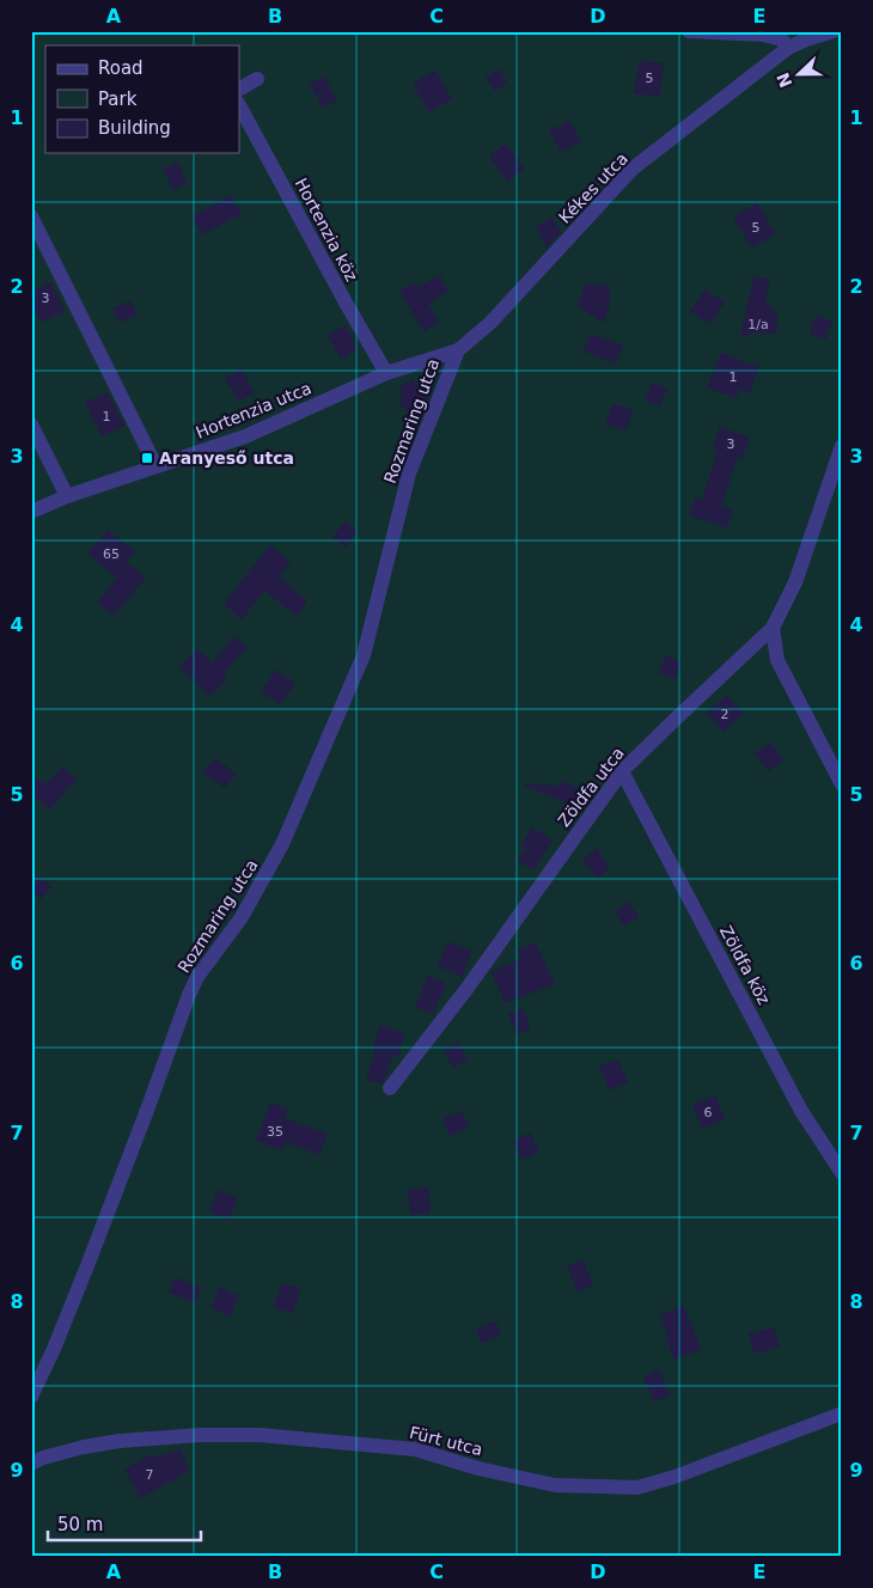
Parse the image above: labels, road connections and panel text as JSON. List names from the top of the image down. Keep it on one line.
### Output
{"streets":{"street":["Kékes utca","Hortenzia köz","Hortenzia utca","Rozmaring utca","Zöldfa utca","Zöldfa köz","Fürt utca"]},"crossings":[["Kékes utca","Hortenzia köz"],["Kékes utca","Hortenzia utca"],["Kékes utca","Rozmaring utca"],["Hortenzia köz","Hortenzia utca"],["Zöldfa utca","Zöldfa köz"]],"places":{"transit":["Aranyeső utca"]},"house_numbers":["5","5","3","1/a","1","1","3","65","2","6","35","7"],"legend":["Road","Park","Building"],"scale_bar":"50 m","north":"left","grid":{"columns":["A","B","C","D","E"],"rows":["1","2","3","4","5","6","7","8","9"]}}
